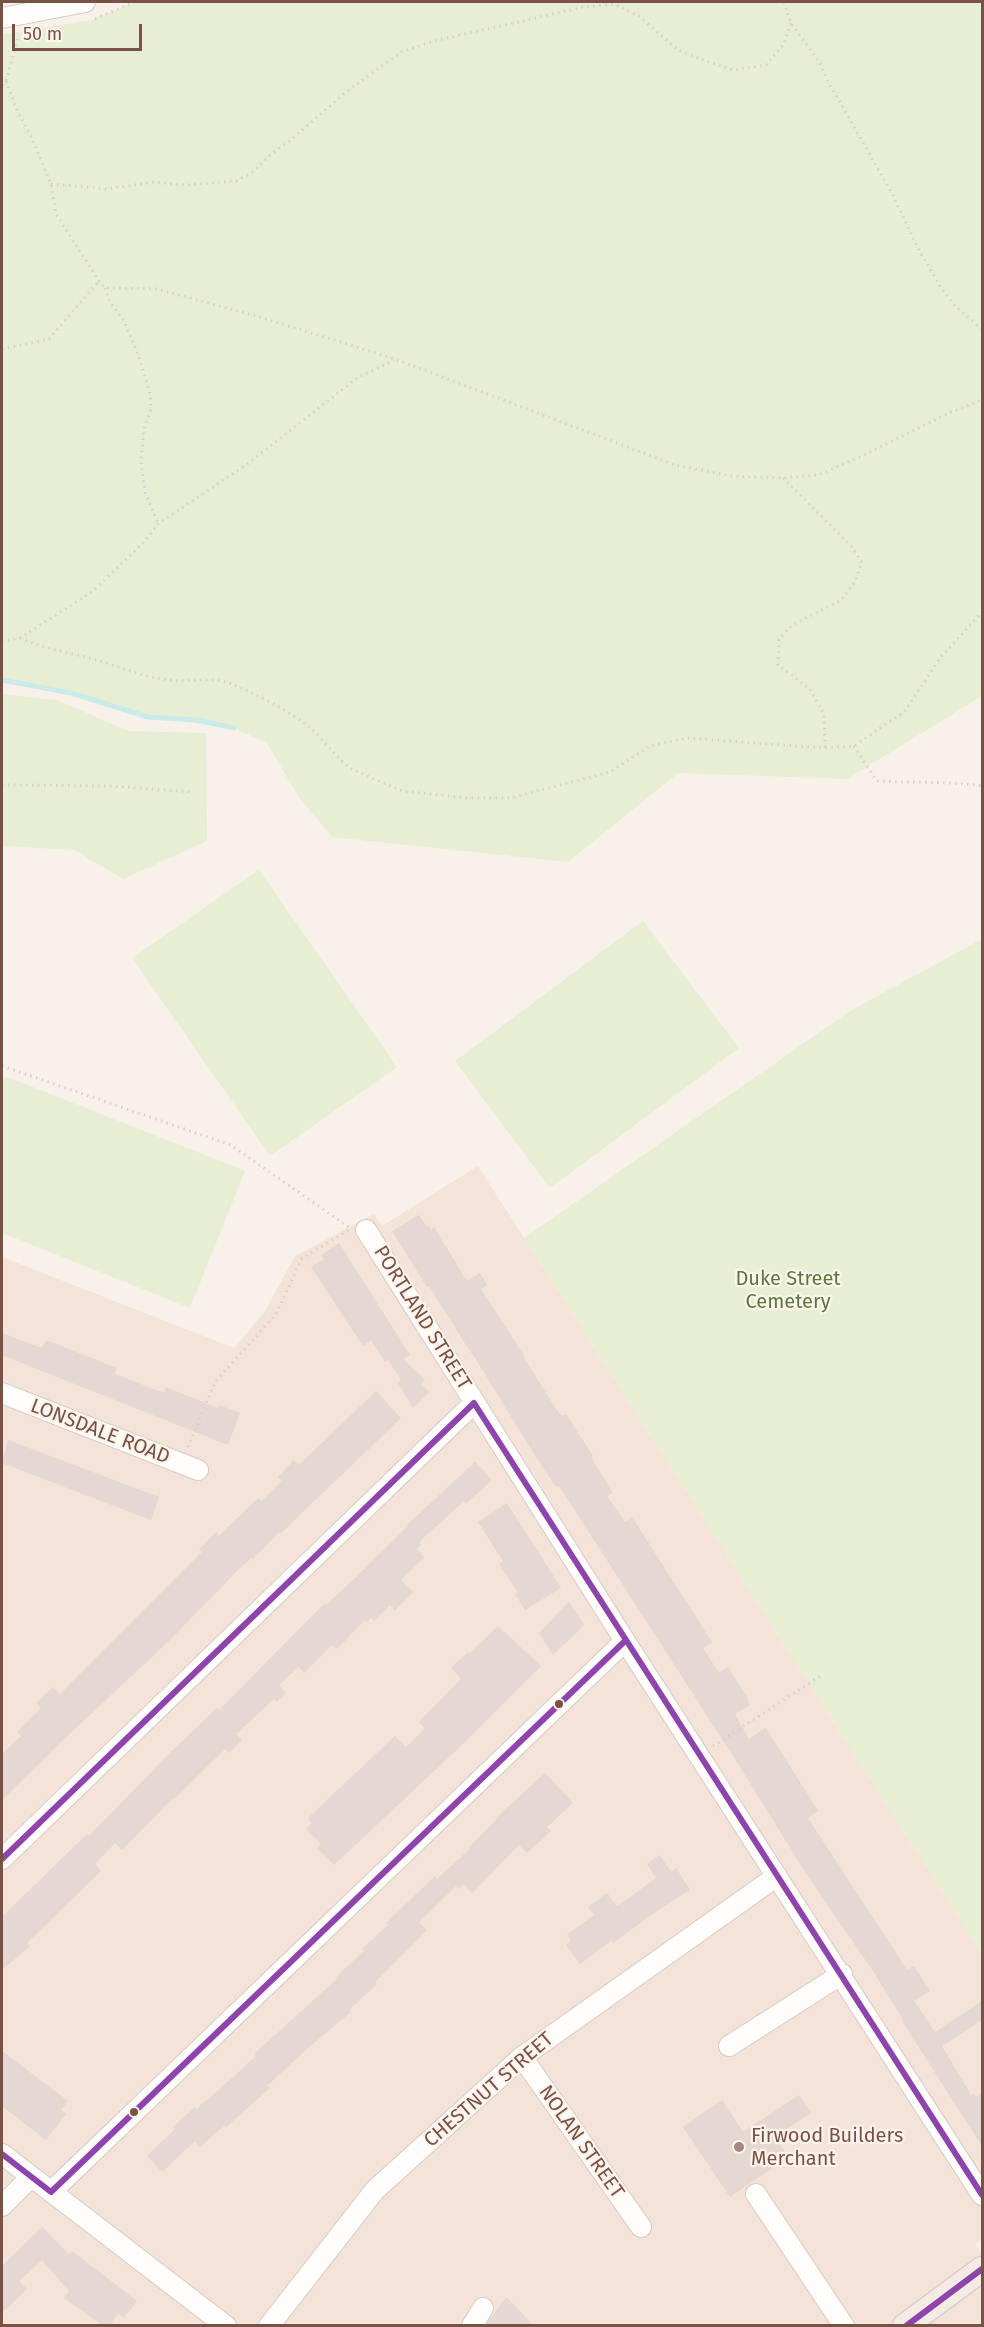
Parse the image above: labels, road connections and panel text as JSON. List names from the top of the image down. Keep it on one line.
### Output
{"streets":{"street":["PORTLAND STREET","LONSDALE ROAD","CHESTNUT STREET","NOLAN STREET"]},"crossings":[["PORTLAND STREET","CHESTNUT STREET"],["CHESTNUT STREET","NOLAN STREET"]],"parks":["Duke Street Cemetery"],"places":["Firwood Builders Merchant"],"scale_bar":"50 m"}
